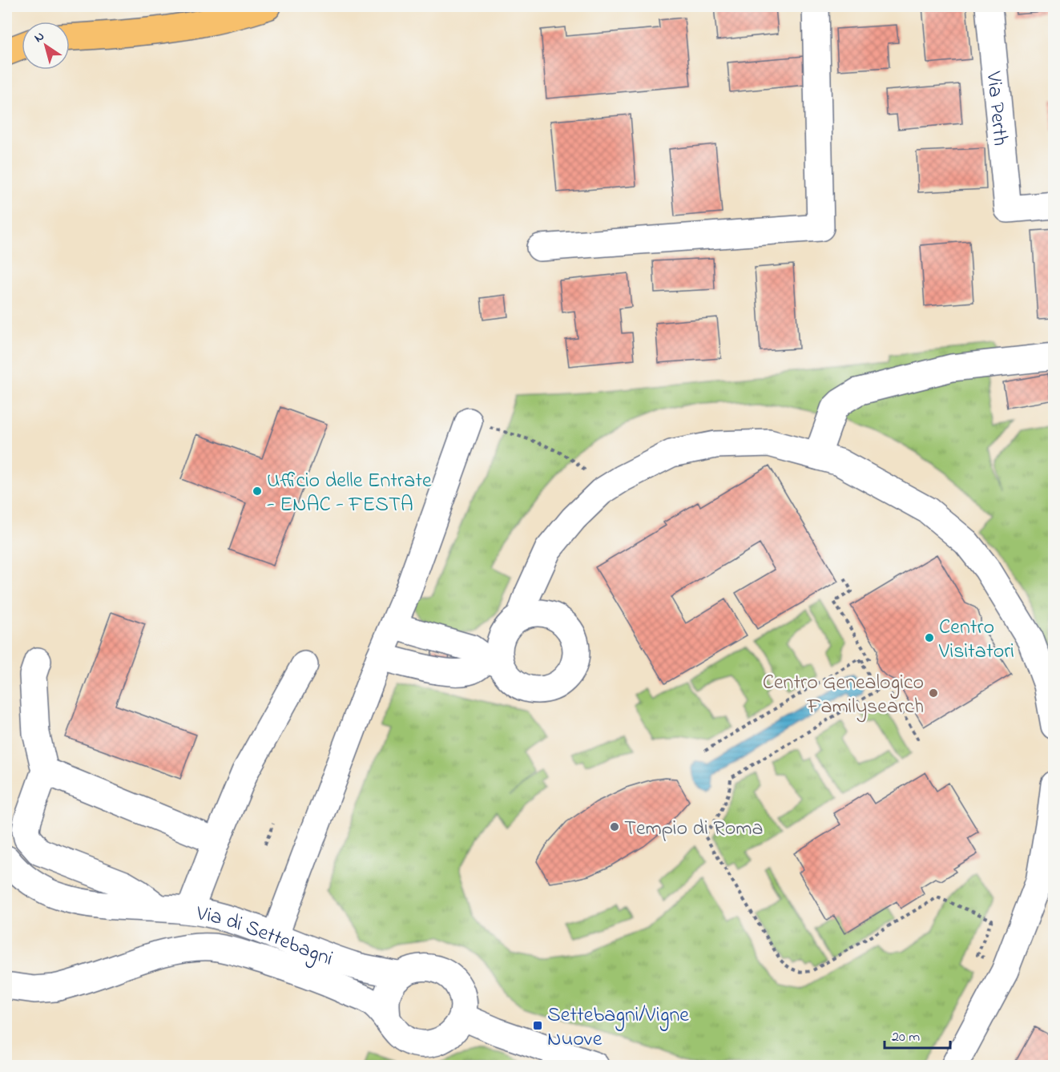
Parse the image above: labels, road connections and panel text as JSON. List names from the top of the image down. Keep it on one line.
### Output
{"streets":{"street":["Via Perth","Via di Settebagni"]},"places":{"other":["Ufficio delle Entrate - ENAC - FESTA","Centro Visitatori","Centro Genealogico Familysearch","Tempio di Roma"],"transit":["Settebagni/Vigne Nuove"]},"scale_bar":"20 m","north":"top left"}
